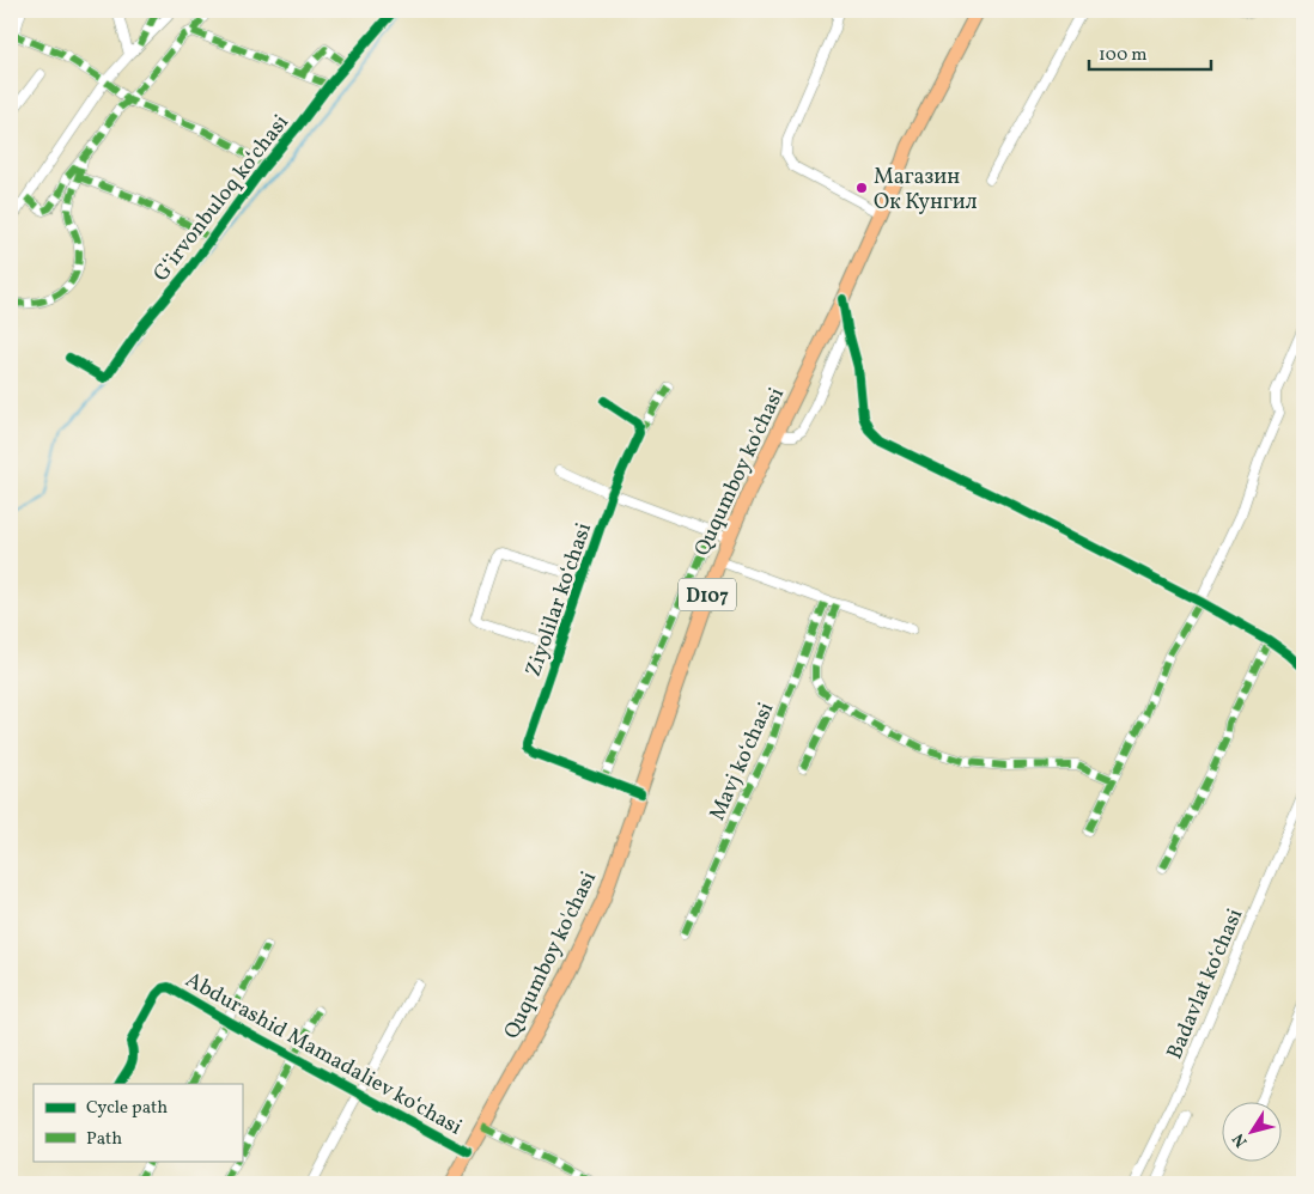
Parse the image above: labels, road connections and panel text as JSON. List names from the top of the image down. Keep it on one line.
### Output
{"streets":{"main road":["Ququmboy ko'chasi","D107"],"street":["Gʻirvonbuloq koʻchasi","Ziyolilar koʻchasi","Mavj koʻchasi","Badavlat koʻchasi","Abdurashid Mamadaliev koʻchasi"]},"crossings":[["Ququmboy ko'chasi","Abdurashid Mamadaliev koʻchasi"]],"places":["Магазин Ок Кунгил"],"legend":["Cycle path","Path"],"scale_bar":"100 m","north":"bottom left"}
